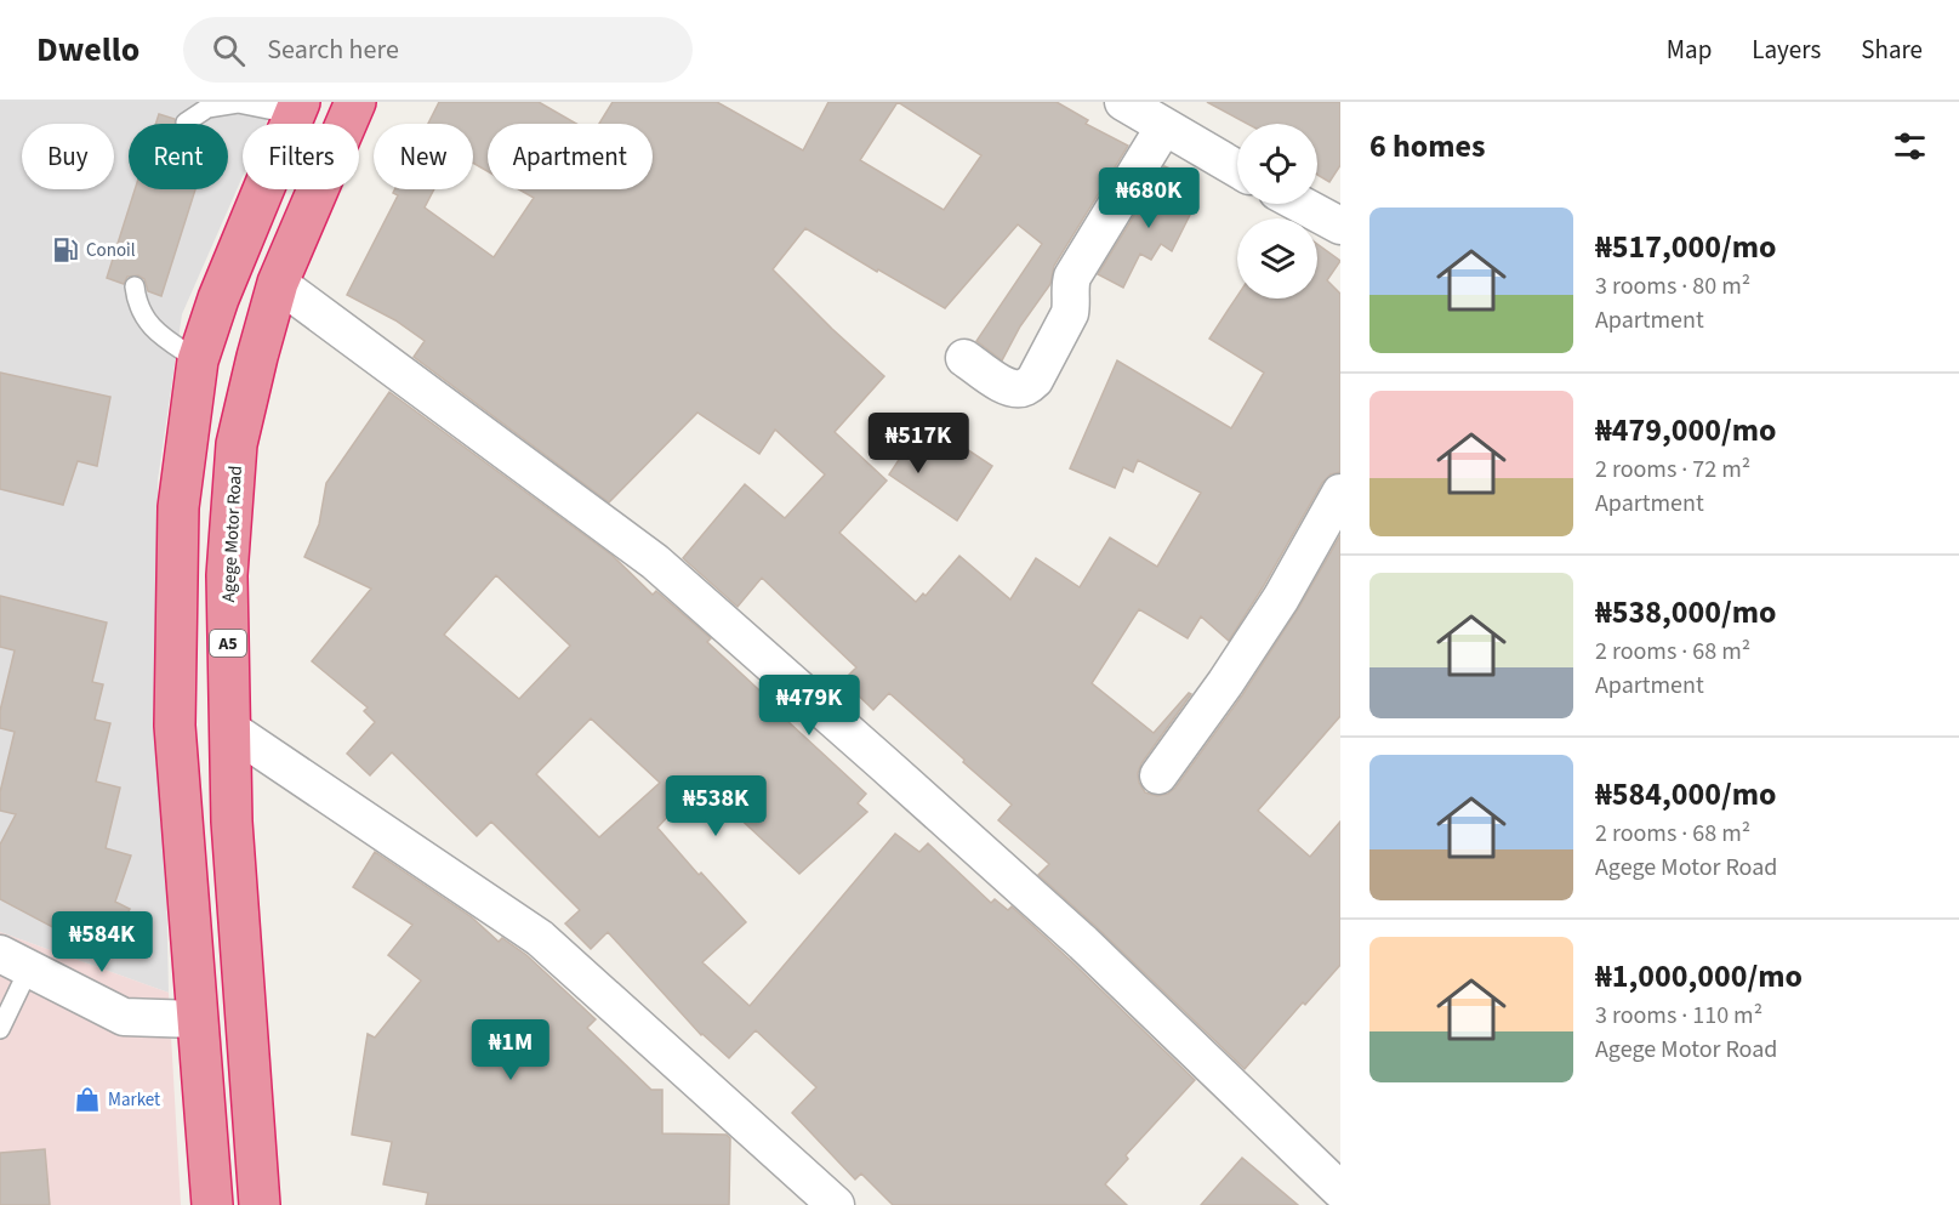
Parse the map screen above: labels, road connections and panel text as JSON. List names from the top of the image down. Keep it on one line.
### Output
{"streets":{"highway":["Agege Motor Road","A5"]},"places":{"fuel station":["Conoil"],"shop":["Market"]},"page":{"header":"Dwello","search":"Search here","nav":["Map","Layers","Share"],"heading":"6 homes","chip":["Buy","Rent","Filters","New","Apartment"],"price":["₦680K","₦517K","₦479K","₦538K","₦584K","₦1M"],"list":[{"name":"₦517,000/mo","note":"3 rooms · 80 m² · Apartment"},{"name":"₦479,000/mo","note":"2 rooms · 72 m² · Apartment"},{"name":"₦538,000/mo","note":"2 rooms · 68 m² · Apartment"},{"name":"₦584,000/mo","note":"2 rooms · 68 m² · Agege Motor Road"},{"name":"₦1,000,000/mo","note":"3 rooms · 110 m² · Agege Motor Road"}]}}
